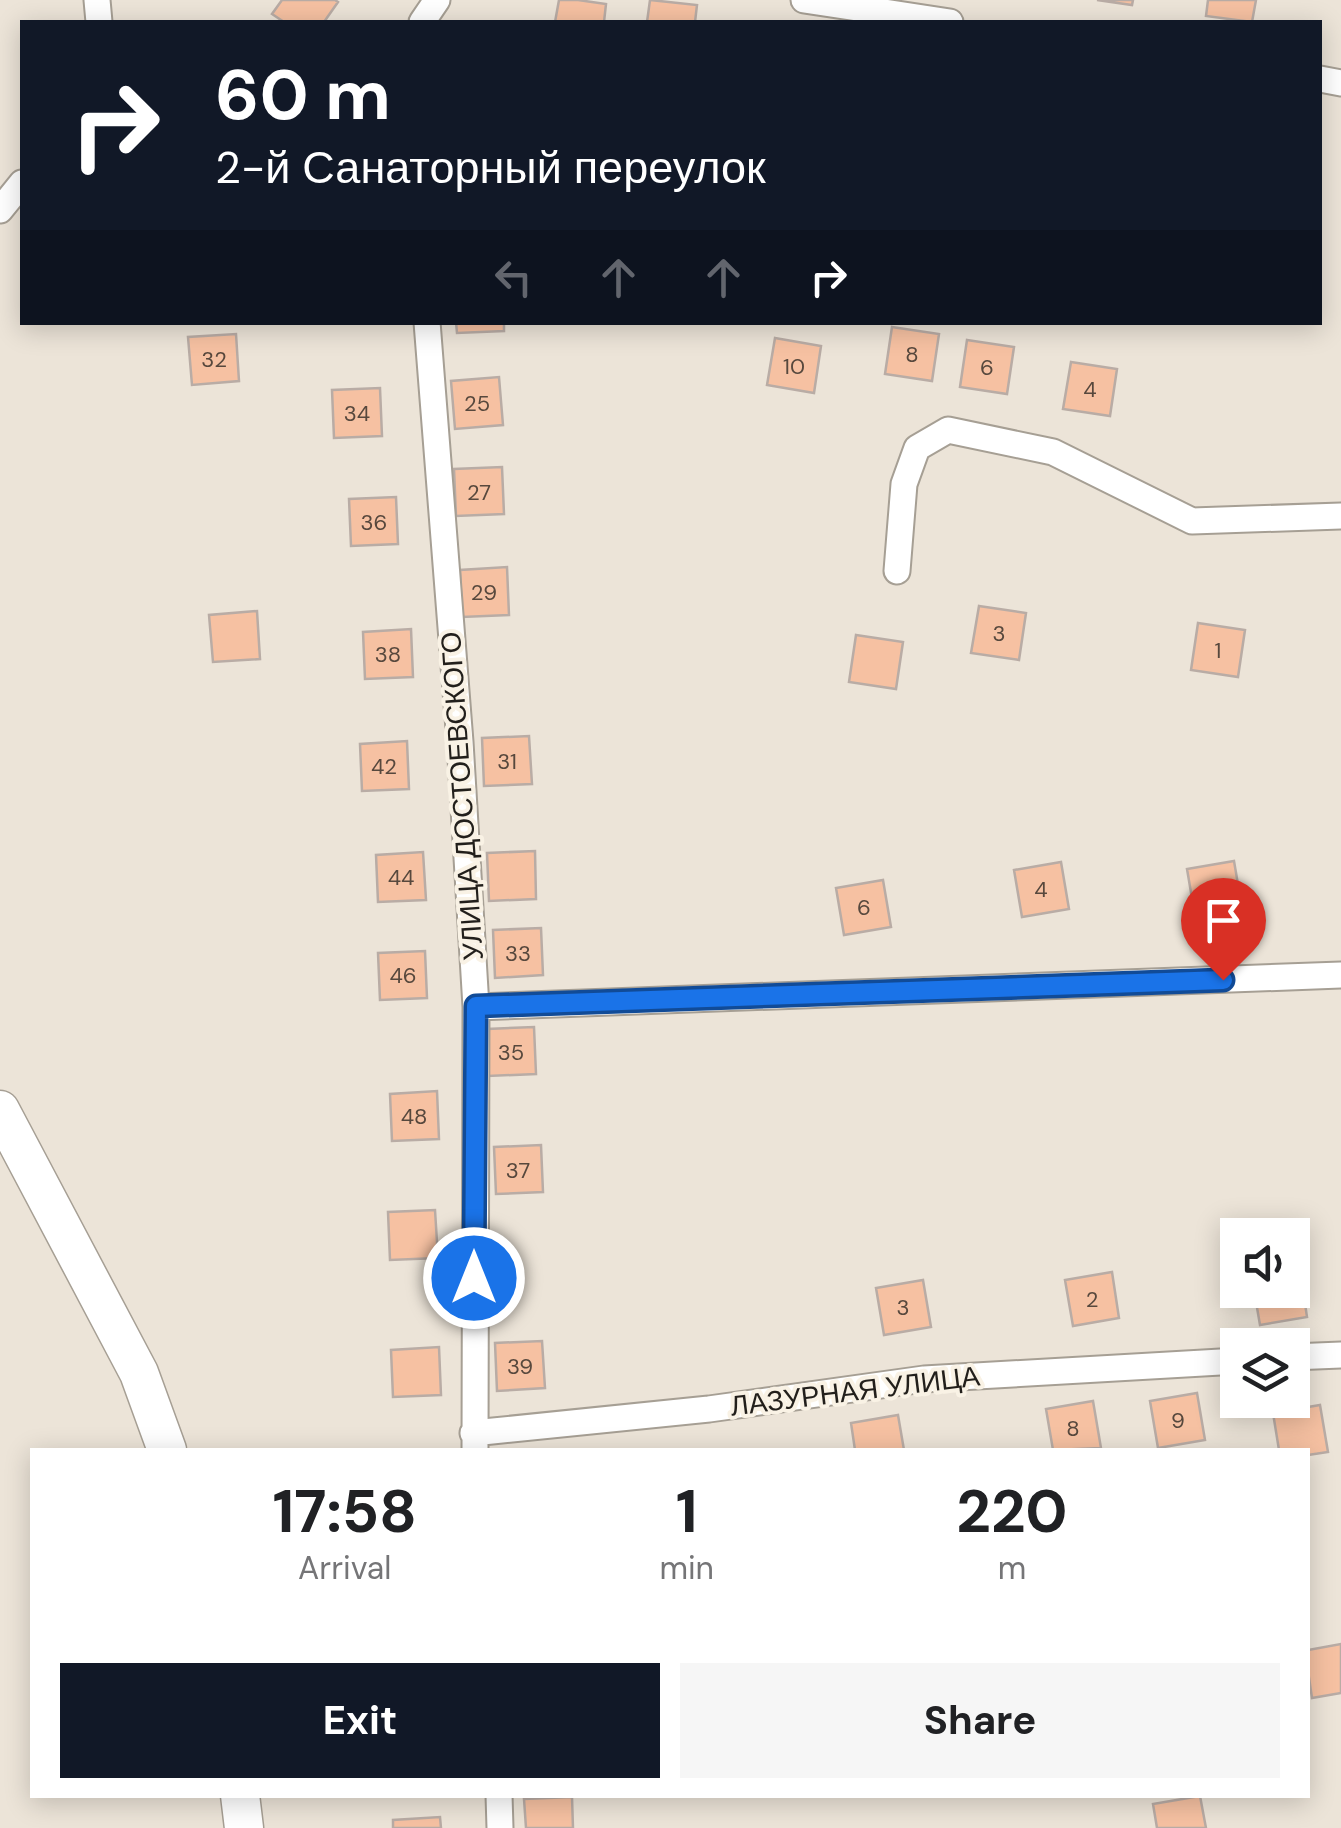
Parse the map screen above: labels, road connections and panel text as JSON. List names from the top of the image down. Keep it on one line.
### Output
{"streets":{"street":["УЛИЦА ДОСТОЕВСКОГО","ЛАЗУРНАЯ УЛИЦА"]},"crossings":[["УЛИЦА ДОСТОЕВСКОГО","ЛАЗУРНАЯ УЛИЦА"]],"house_numbers":["8","32","10","6","4","25","34","27","36","29","3","1","38","31","42","44","4","6","33","46","35","48","37","2","3","39","9","8"],"page":{"turn":["60 m","2-й Санаторный переулок"],"eta":["17:58","Arrival","1","min","220","m"],"buttons":["Exit","Share"]}}
